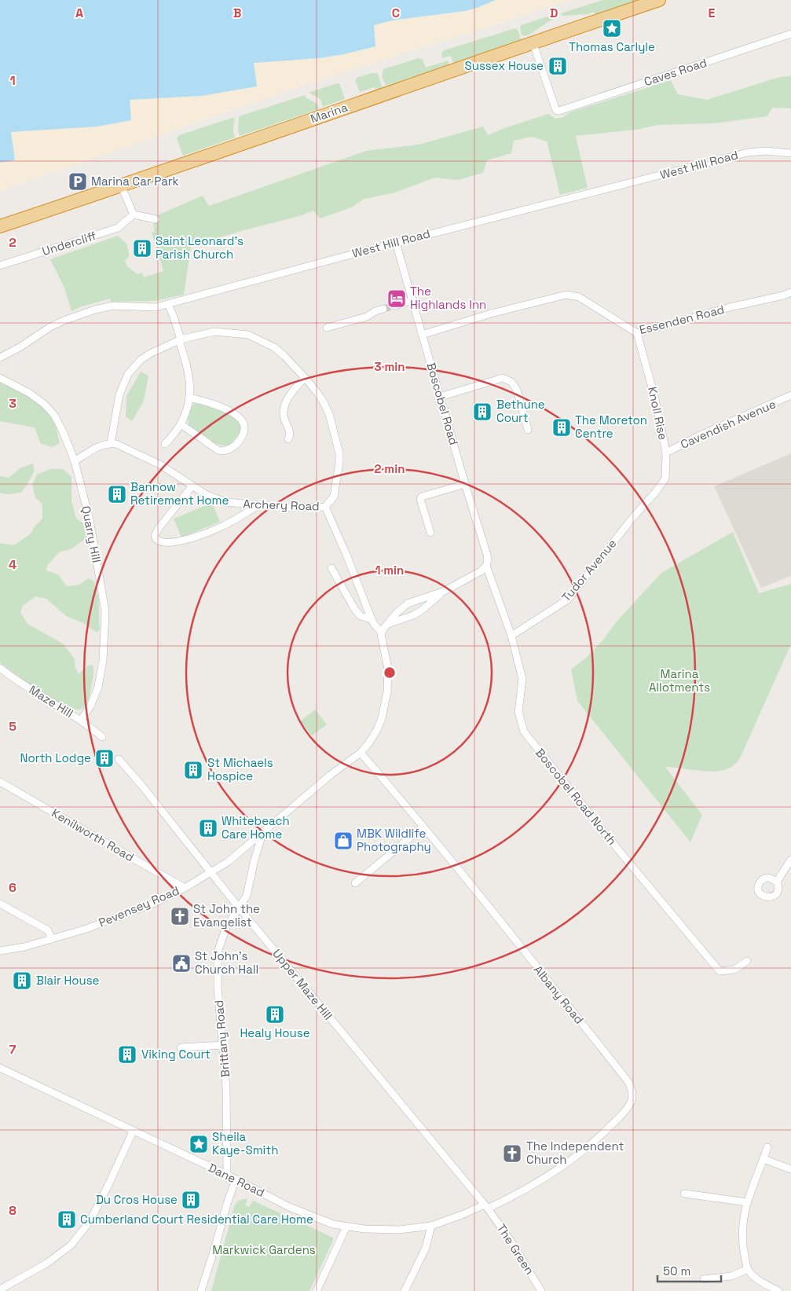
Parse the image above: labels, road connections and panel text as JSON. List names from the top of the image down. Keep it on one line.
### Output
{"streets":{"highway":["Marina"],"street":["Caves Road","West Hill Road","Undercliff","Essenden Road","Boscobel Road","Knoll Rise","Cavendish Avenue","Archery Road","Quarry Hill","Tudor Avenue","Maze Hill","Boscobel Road North","Kenilworth Road","Pevensey Road","Upper Maze Hill","Albany Road","Brittany Road","Dane Road","The Green"]},"crossings":[["Caves Road","Marina"],["West Hill Road","Boscobel Road"],["Essenden Road","Boscobel Road"],["Essenden Road","Knoll Rise"],["Boscobel Road","Boscobel Road North"],["Knoll Rise","Cavendish Avenue"],["Knoll Rise","Tudor Avenue"],["Quarry Hill","Maze Hill"],["Tudor Avenue","Boscobel Road North"],["Kenilworth Road","Pevensey Road"],["Pevensey Road","Upper Maze Hill"],["Pevensey Road","Albany Road"],["Upper Maze Hill","Albany Road"],["Upper Maze Hill","Brittany Road"],["Upper Maze Hill","Dane Road"],["Upper Maze Hill","The Green"],["Albany Road","Dane Road"],["Albany Road","The Green"],["Brittany Road","Dane Road"],["Dane Road","The Green"]],"parks":["Marina Allotments","Markwick Gardens"],"places":{"place":["Thomas Carlyle","Sheila Kaye-Smith"],"building":["Sussex House","Saint Leonard's Parish Church","Bethune Court","The Moreton Centre","Bannow Retirement Home","North Lodge","St Michaels Hospice","Whitebeach Care Home","Blair House","Healy House","Viking Court","Du Cros House","Cumberland Court Residential Care Home"],"parking":["Marina Car Park"],"hotel":["The Highlands Inn"],"shop":["MBK Wildlife Photography"],"church":["St John the Evangelist","The Independent Church"],"public building":["St John's Church Hall"]},"scale_bar":"50 m","grid":{"columns":["A","B","C","D","E"],"rows":["1","2","3","4","5","6","7","8"]},"rings":["3 min","2 min","1 min"]}
